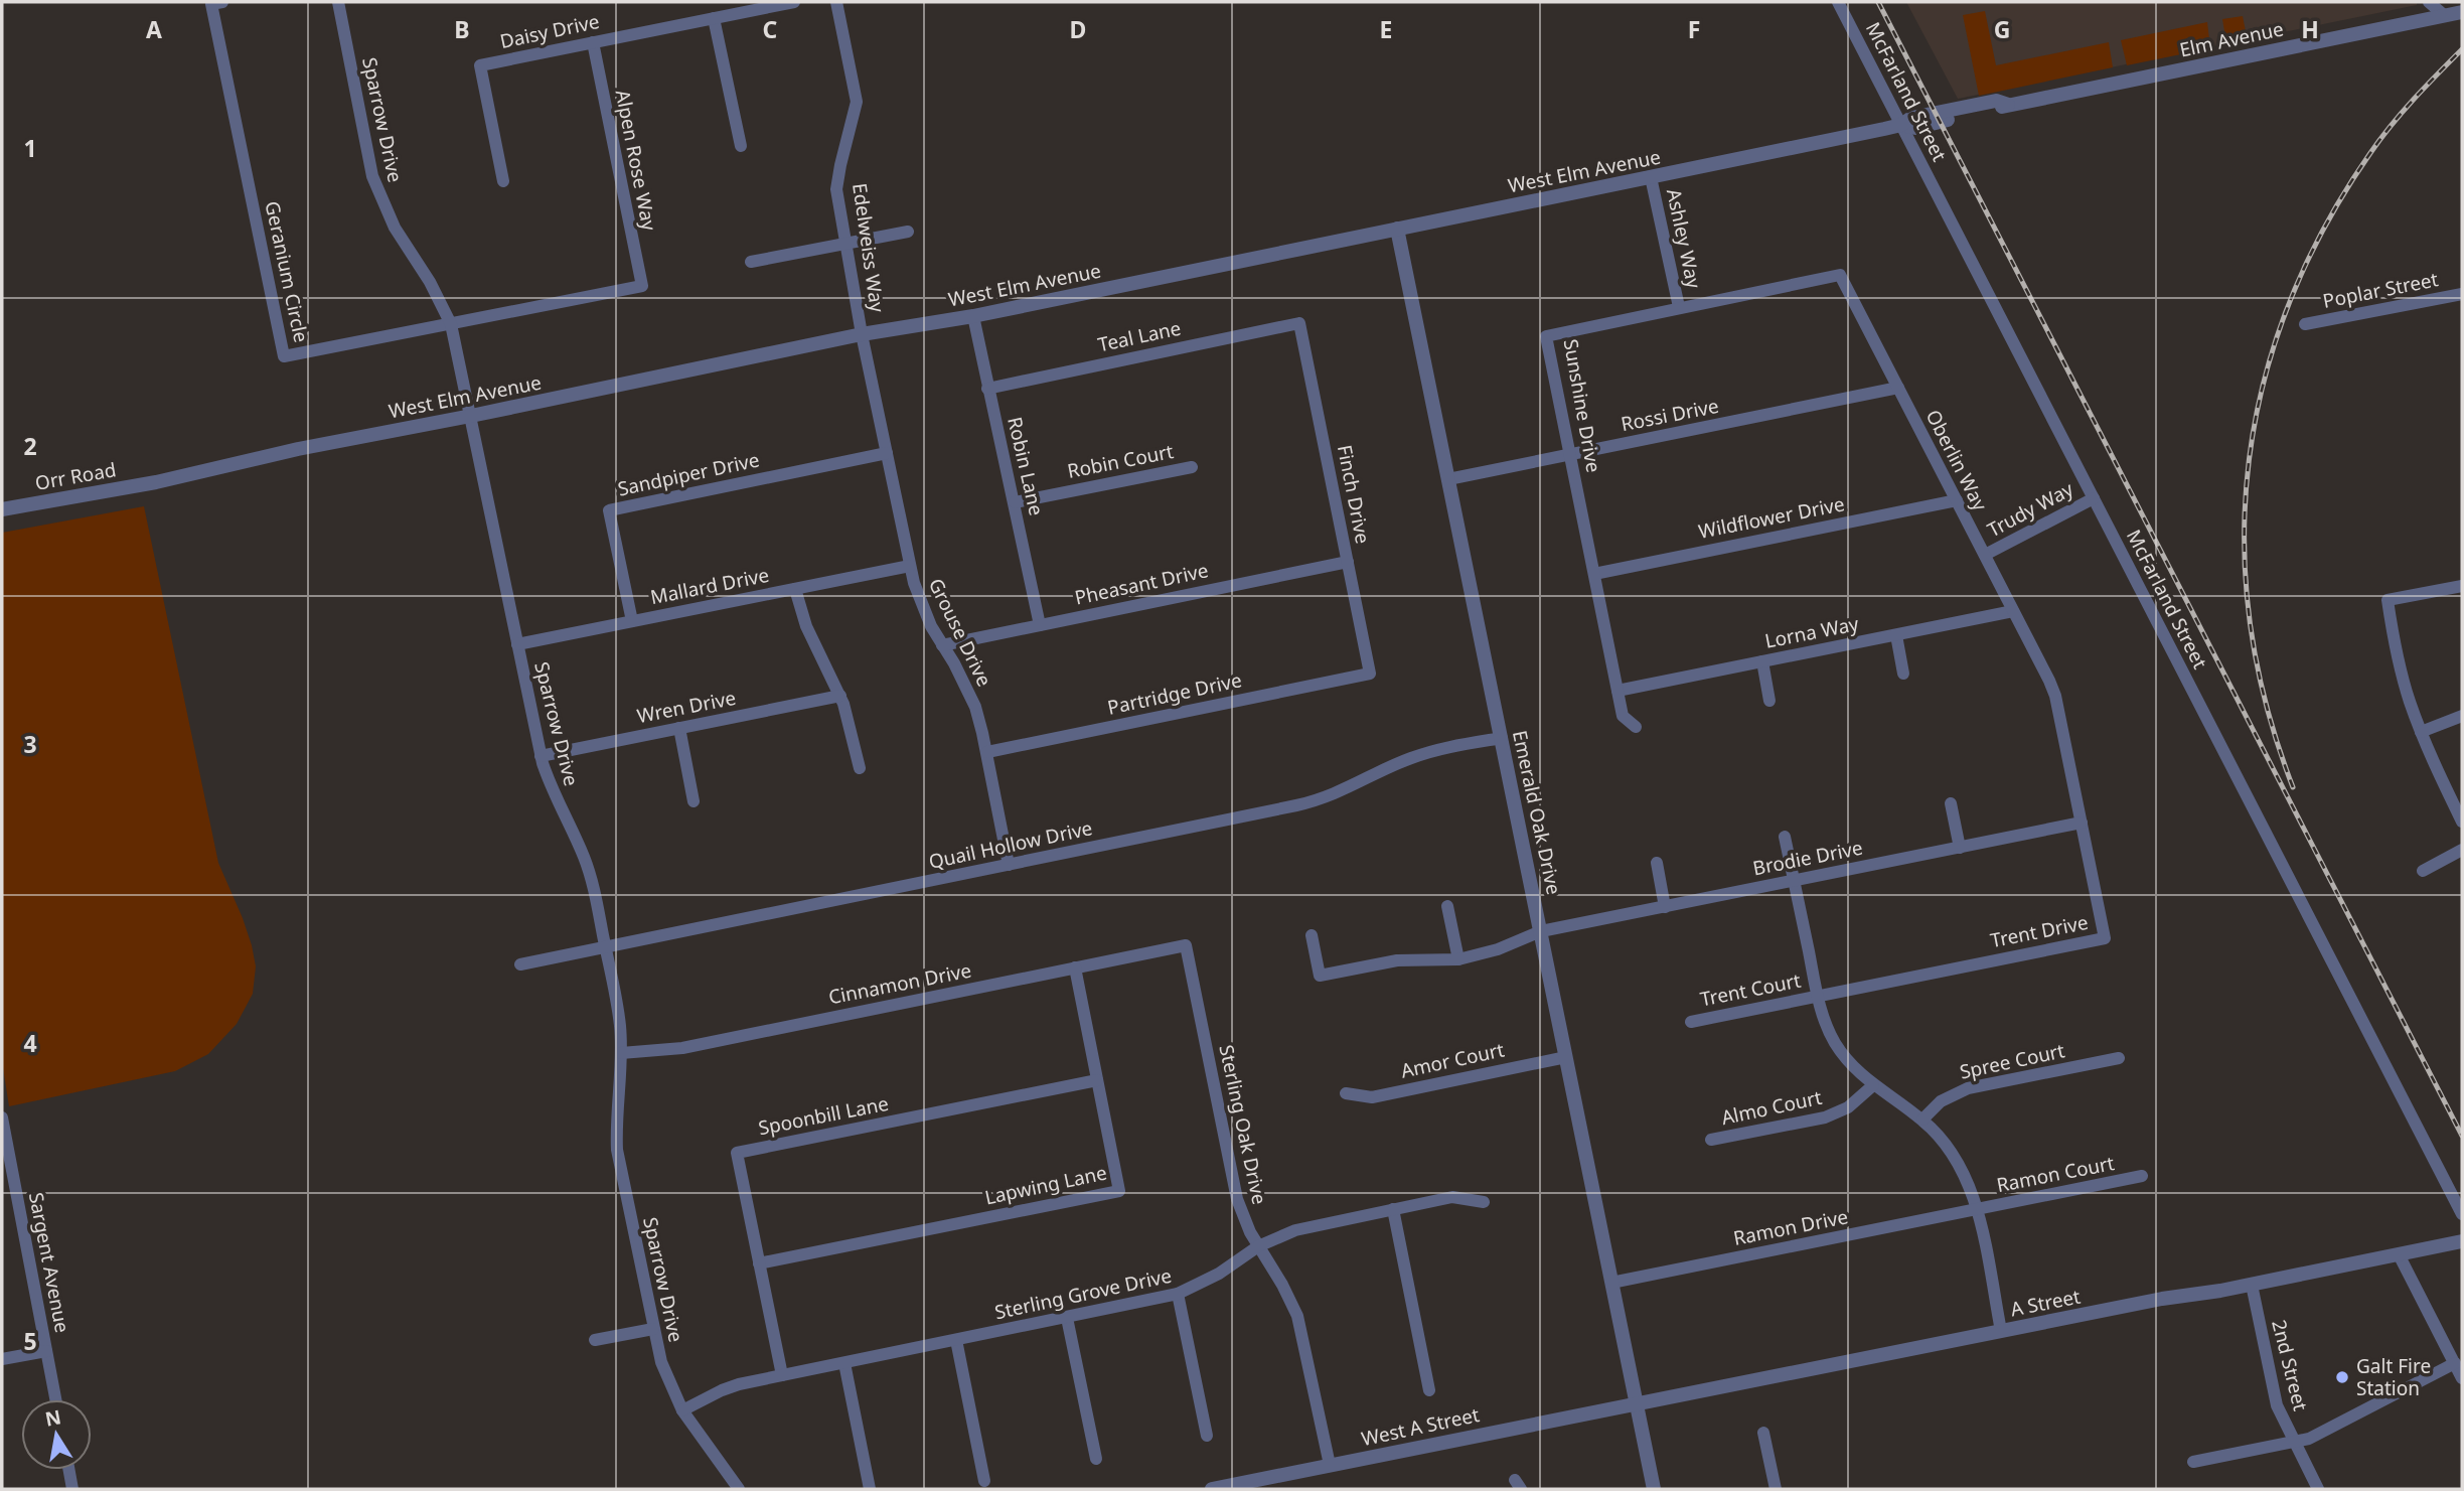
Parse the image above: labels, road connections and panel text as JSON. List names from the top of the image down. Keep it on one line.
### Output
{"streets":{"street":["Daisy Drive","Elm Avenue","McFarland Street","Sparrow Drive","Alpen Rose Way","West Elm Avenue","Ashley Way","Edelweiss Way","Geranium Circle","Poplar Street","Teal Lane","Sunshine Drive","Rossi Drive","Oberlin Way","Robin Court","Robin Lane","Sandpiper Drive","Orr Road","Finch Drive","Trudy Way","Wildflower Drive","Pheasant Drive","Mallard Drive","Grouse Drive","Lorna Way","Partridge Drive","Wren Drive","Emerald Oak Drive","Quail Hollow Drive","Brodie Drive","Trent Drive","Cinnamon Drive","Trent Court","Amor Court","Spree Court","Almo Court","Spoonbill Lane","Sterling Oak Drive","Ramon Court","Lapwing Lane","Ramon Drive","Sargent Avenue","Sterling Grove Drive","A Street","2nd Street","West A Street"]},"crossings":[["Daisy Drive","Alpen Rose Way"],["Elm Avenue","West Elm Avenue"],["McFarland Street","West Elm Avenue"],["McFarland Street","Trudy Way"],["Sparrow Drive","West Elm Avenue"],["Sparrow Drive","Geranium Circle"],["Sparrow Drive","Mallard Drive"],["Sparrow Drive","Wren Drive"],["Sparrow Drive","Quail Hollow Drive"],["Sparrow Drive","Cinnamon Drive"],["Sparrow Drive","Sterling Grove Drive"],["Alpen Rose Way","Geranium Circle"],["West Elm Avenue","Ashley Way"],["West Elm Avenue","Edelweiss Way"],["West Elm Avenue","Robin Lane"],["West Elm Avenue","Orr Road"],["West Elm Avenue","Grouse Drive"],["West Elm Avenue","Emerald Oak Drive"],["Ashley Way","Sunshine Drive"],["Edelweiss Way","Grouse Drive"],["Teal Lane","Robin Lane"],["Teal Lane","Finch Drive"],["Sunshine Drive","Rossi Drive"],["Sunshine Drive","Oberlin Way"],["Sunshine Drive","Wildflower Drive"],["Sunshine Drive","Lorna Way"],["Rossi Drive","Oberlin Way"],["Rossi Drive","Emerald Oak Drive"],["Oberlin Way","Trudy Way"],["Oberlin Way","Wildflower Drive"],["Oberlin Way","Lorna Way"],["Oberlin Way","Trent Drive"],["Robin Court","Robin Lane"],["Robin Lane","Pheasant Drive"],["Sandpiper Drive","Mallard Drive"],["Sandpiper Drive","Grouse Drive"],["Finch Drive","Pheasant Drive"],["Finch Drive","Partridge Drive"],["Pheasant Drive","Grouse Drive"],["Mallard Drive","Grouse Drive"],["Grouse Drive","Partridge Drive"],["Grouse Drive","Quail Hollow Drive"],["Emerald Oak Drive","Quail Hollow Drive"],["Emerald Oak Drive","Brodie Drive"],["Emerald Oak Drive","Amor Court"],["Emerald Oak Drive","Ramon Drive"],["Emerald Oak Drive","A Street"],["Emerald Oak Drive","West A Street"],["Brodie Drive","Trent Drive"],["Trent Drive","Trent Court"],["Cinnamon Drive","Sterling Oak Drive"],["Cinnamon Drive","Lapwing Lane"],["Spoonbill Lane","Lapwing Lane"],["Spoonbill Lane","Sterling Grove Drive"],["Sterling Oak Drive","Sterling Grove Drive"],["Sterling Oak Drive","West A Street"],["Ramon Court","Ramon Drive"],["A Street","2nd Street"],["A Street","West A Street"]],"places":["Galt Fire Station"],"north":"top","grid":{"columns":["A","B","C","D","E","F","G","H"],"rows":["1","2","3","4","5"]}}
